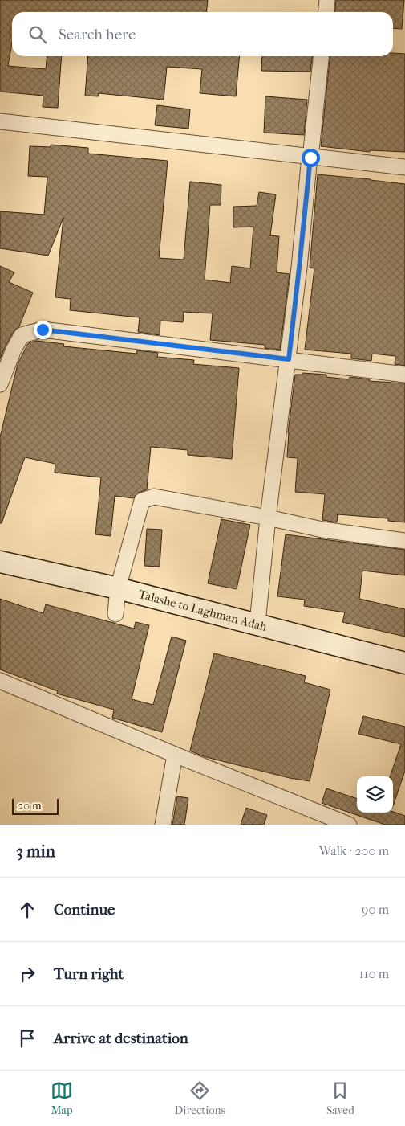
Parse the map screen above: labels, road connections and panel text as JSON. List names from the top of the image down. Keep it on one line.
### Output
{"streets":{"main road":["Talashe to Laghman Adah"]},"scale_bar":"20 m","page":{"search":"Search here","scale":"20 m","heading":["3 min","Walk · 200 m"],"list":[["Continue","90 m"],["Turn right","110 m"],"Arrive at destination"],"nav":["Map","Directions","Saved"]}}
